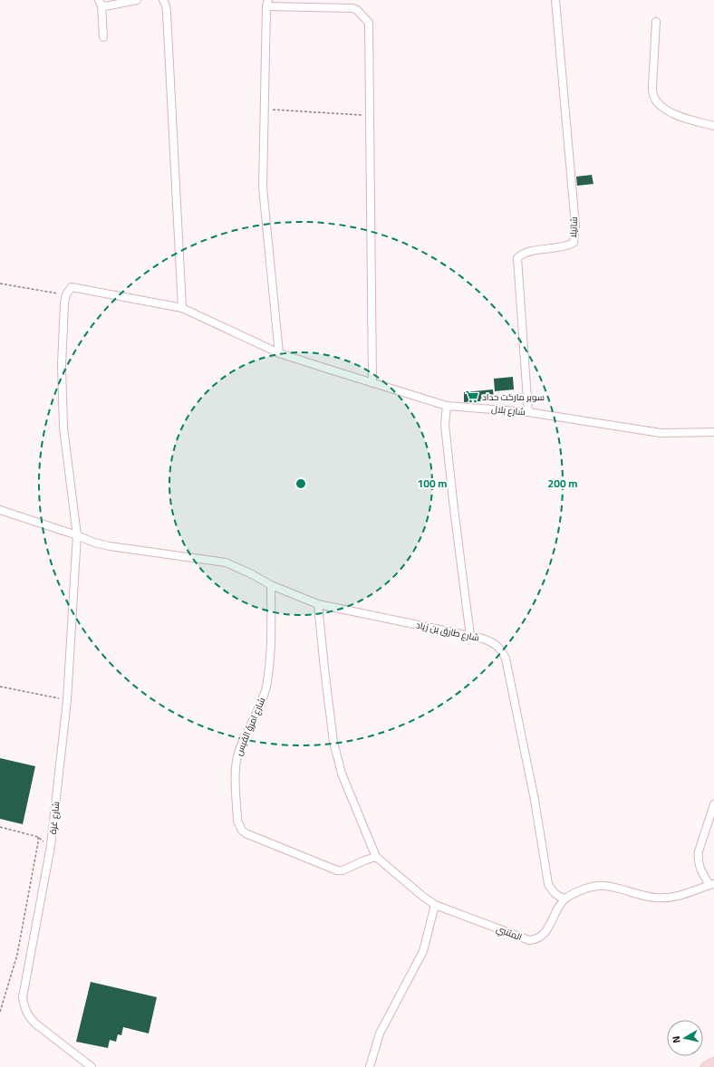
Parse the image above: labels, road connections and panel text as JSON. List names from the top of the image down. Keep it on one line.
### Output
{"streets":{"street":["شاتيلا","شارع بلال","شارع طارق بن زياد","شارع امرؤ القيس","شارع غزة","المتنبي"]},"crossings":[["شاتيلا","شارع بلال"],["شارع بلال","شارع غزة"],["شارع طارق بن زياد","شارع امرؤ القيس"],["شارع طارق بن زياد","شارع غزة"],["شارع طارق بن زياد","المتنبي"]],"places":{"supermarket":["سوبر ماركت حداد"]},"north":"left","rings":["100 m","200 m"]}
